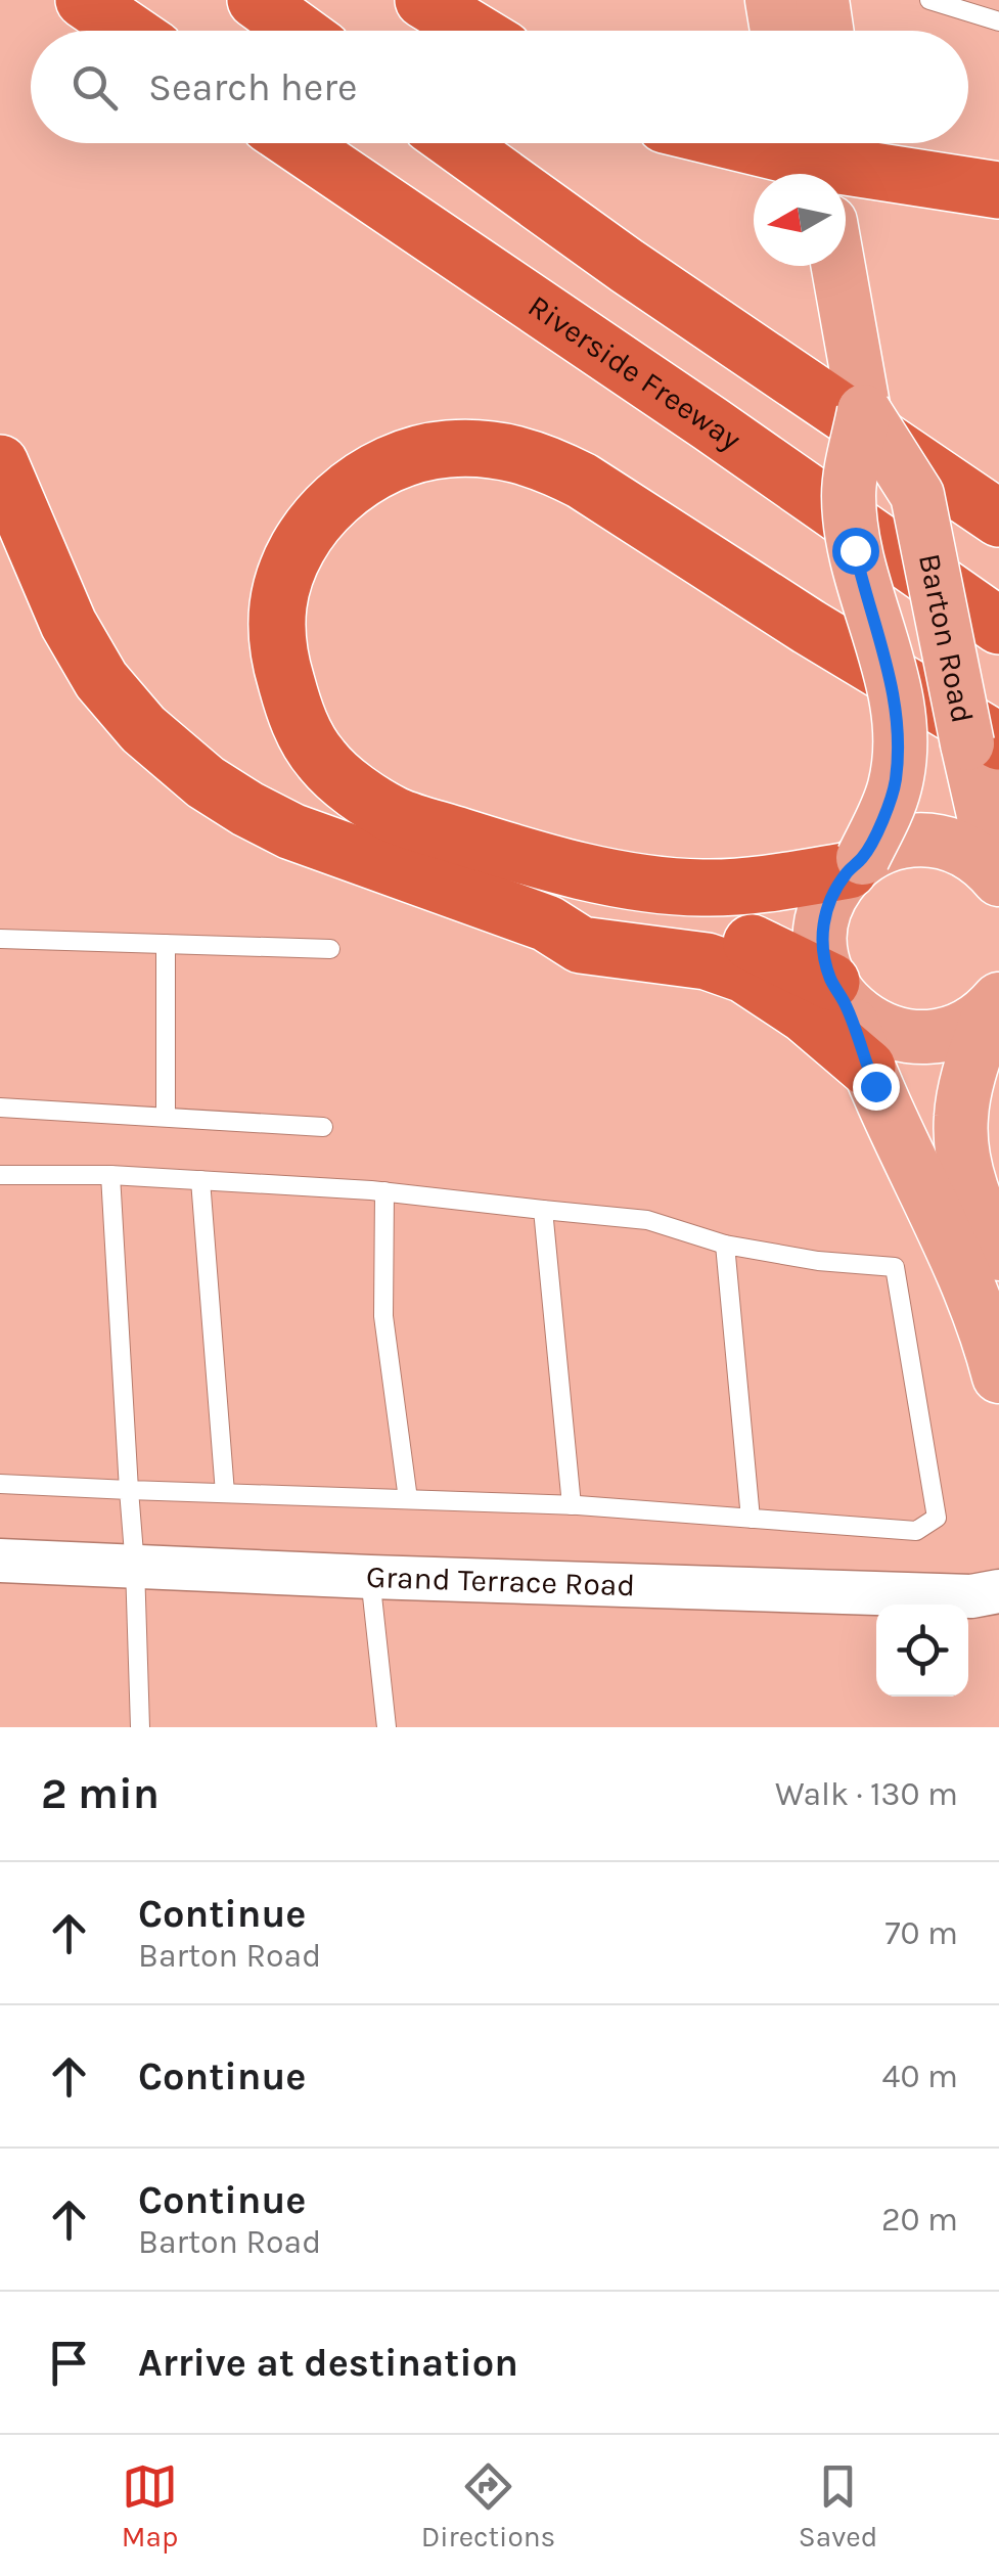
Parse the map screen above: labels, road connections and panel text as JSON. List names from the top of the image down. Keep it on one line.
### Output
{"streets":{"highway":["Riverside Freeway"],"main road":["Barton Road"],"street":["Grand Terrace Road"]},"north":"left","page":{"search":"Search here","heading":["2 min","Walk · 130 m"],"list":[["Continue","Barton Road","70 m"],["Continue","40 m"],["Continue","Barton Road","20 m"],"Arrive at destination"],"nav":["Map","Directions","Saved"]}}
